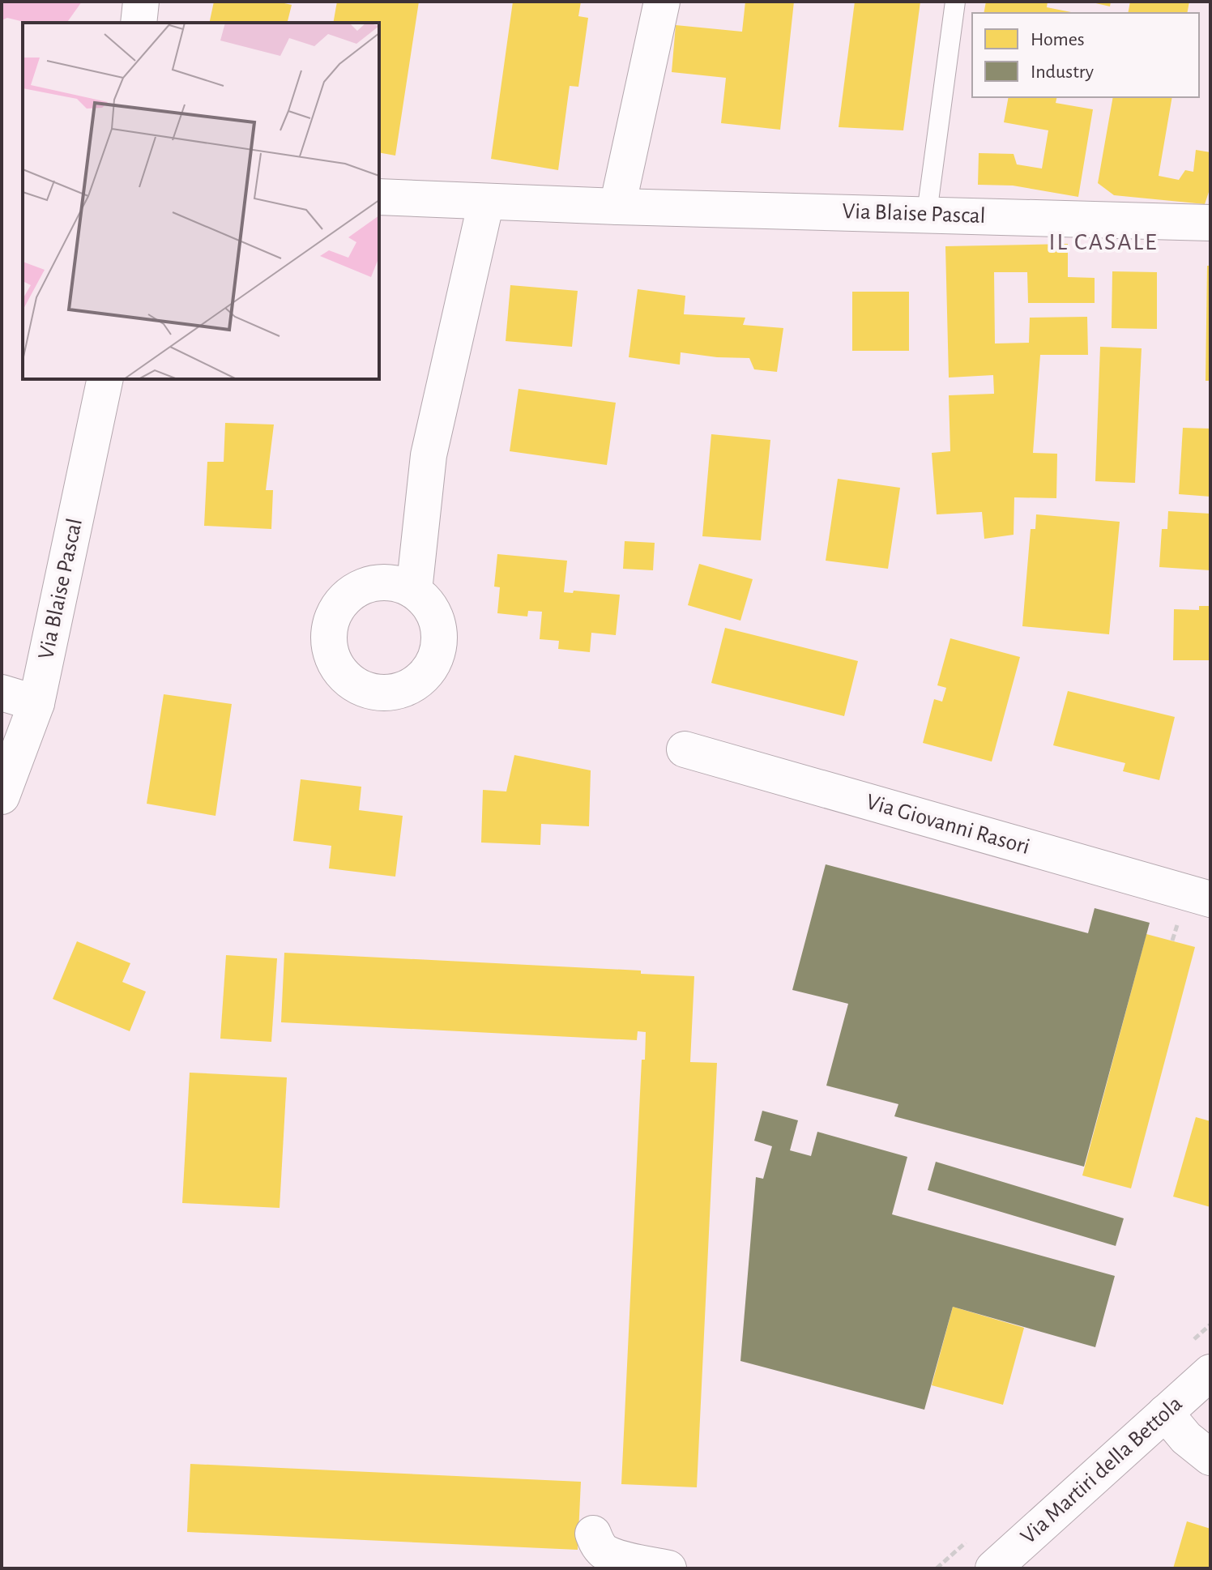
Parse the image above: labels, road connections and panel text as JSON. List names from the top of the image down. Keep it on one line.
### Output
{"streets":{"street":["Via Blaise Pascal","Via Giovanni Rasori","Via Martiri della Bettola"]},"districts":["IL CASALE"],"legend":["Homes","Industry"]}
